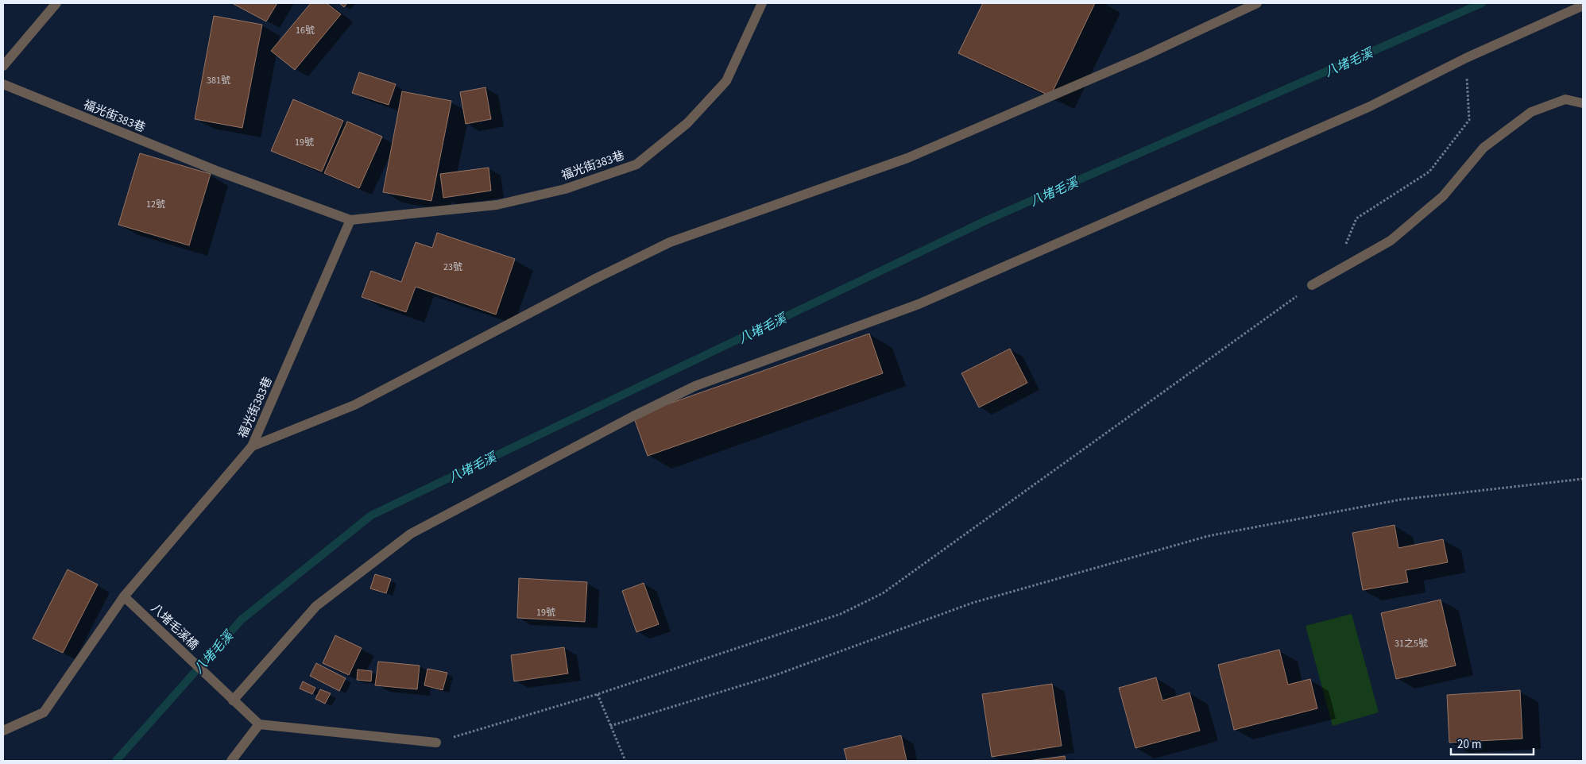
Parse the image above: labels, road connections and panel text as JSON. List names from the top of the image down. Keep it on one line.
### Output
{"streets":{"street":["福光街383巷","八堵毛溪橋"]},"crossings":[["福光街383巷","八堵毛溪橋"]],"water":["八堵毛溪"],"house_numbers":["16號","381號","19號","12號","23號","19號","31之5號"],"scale_bar":"20 m"}
